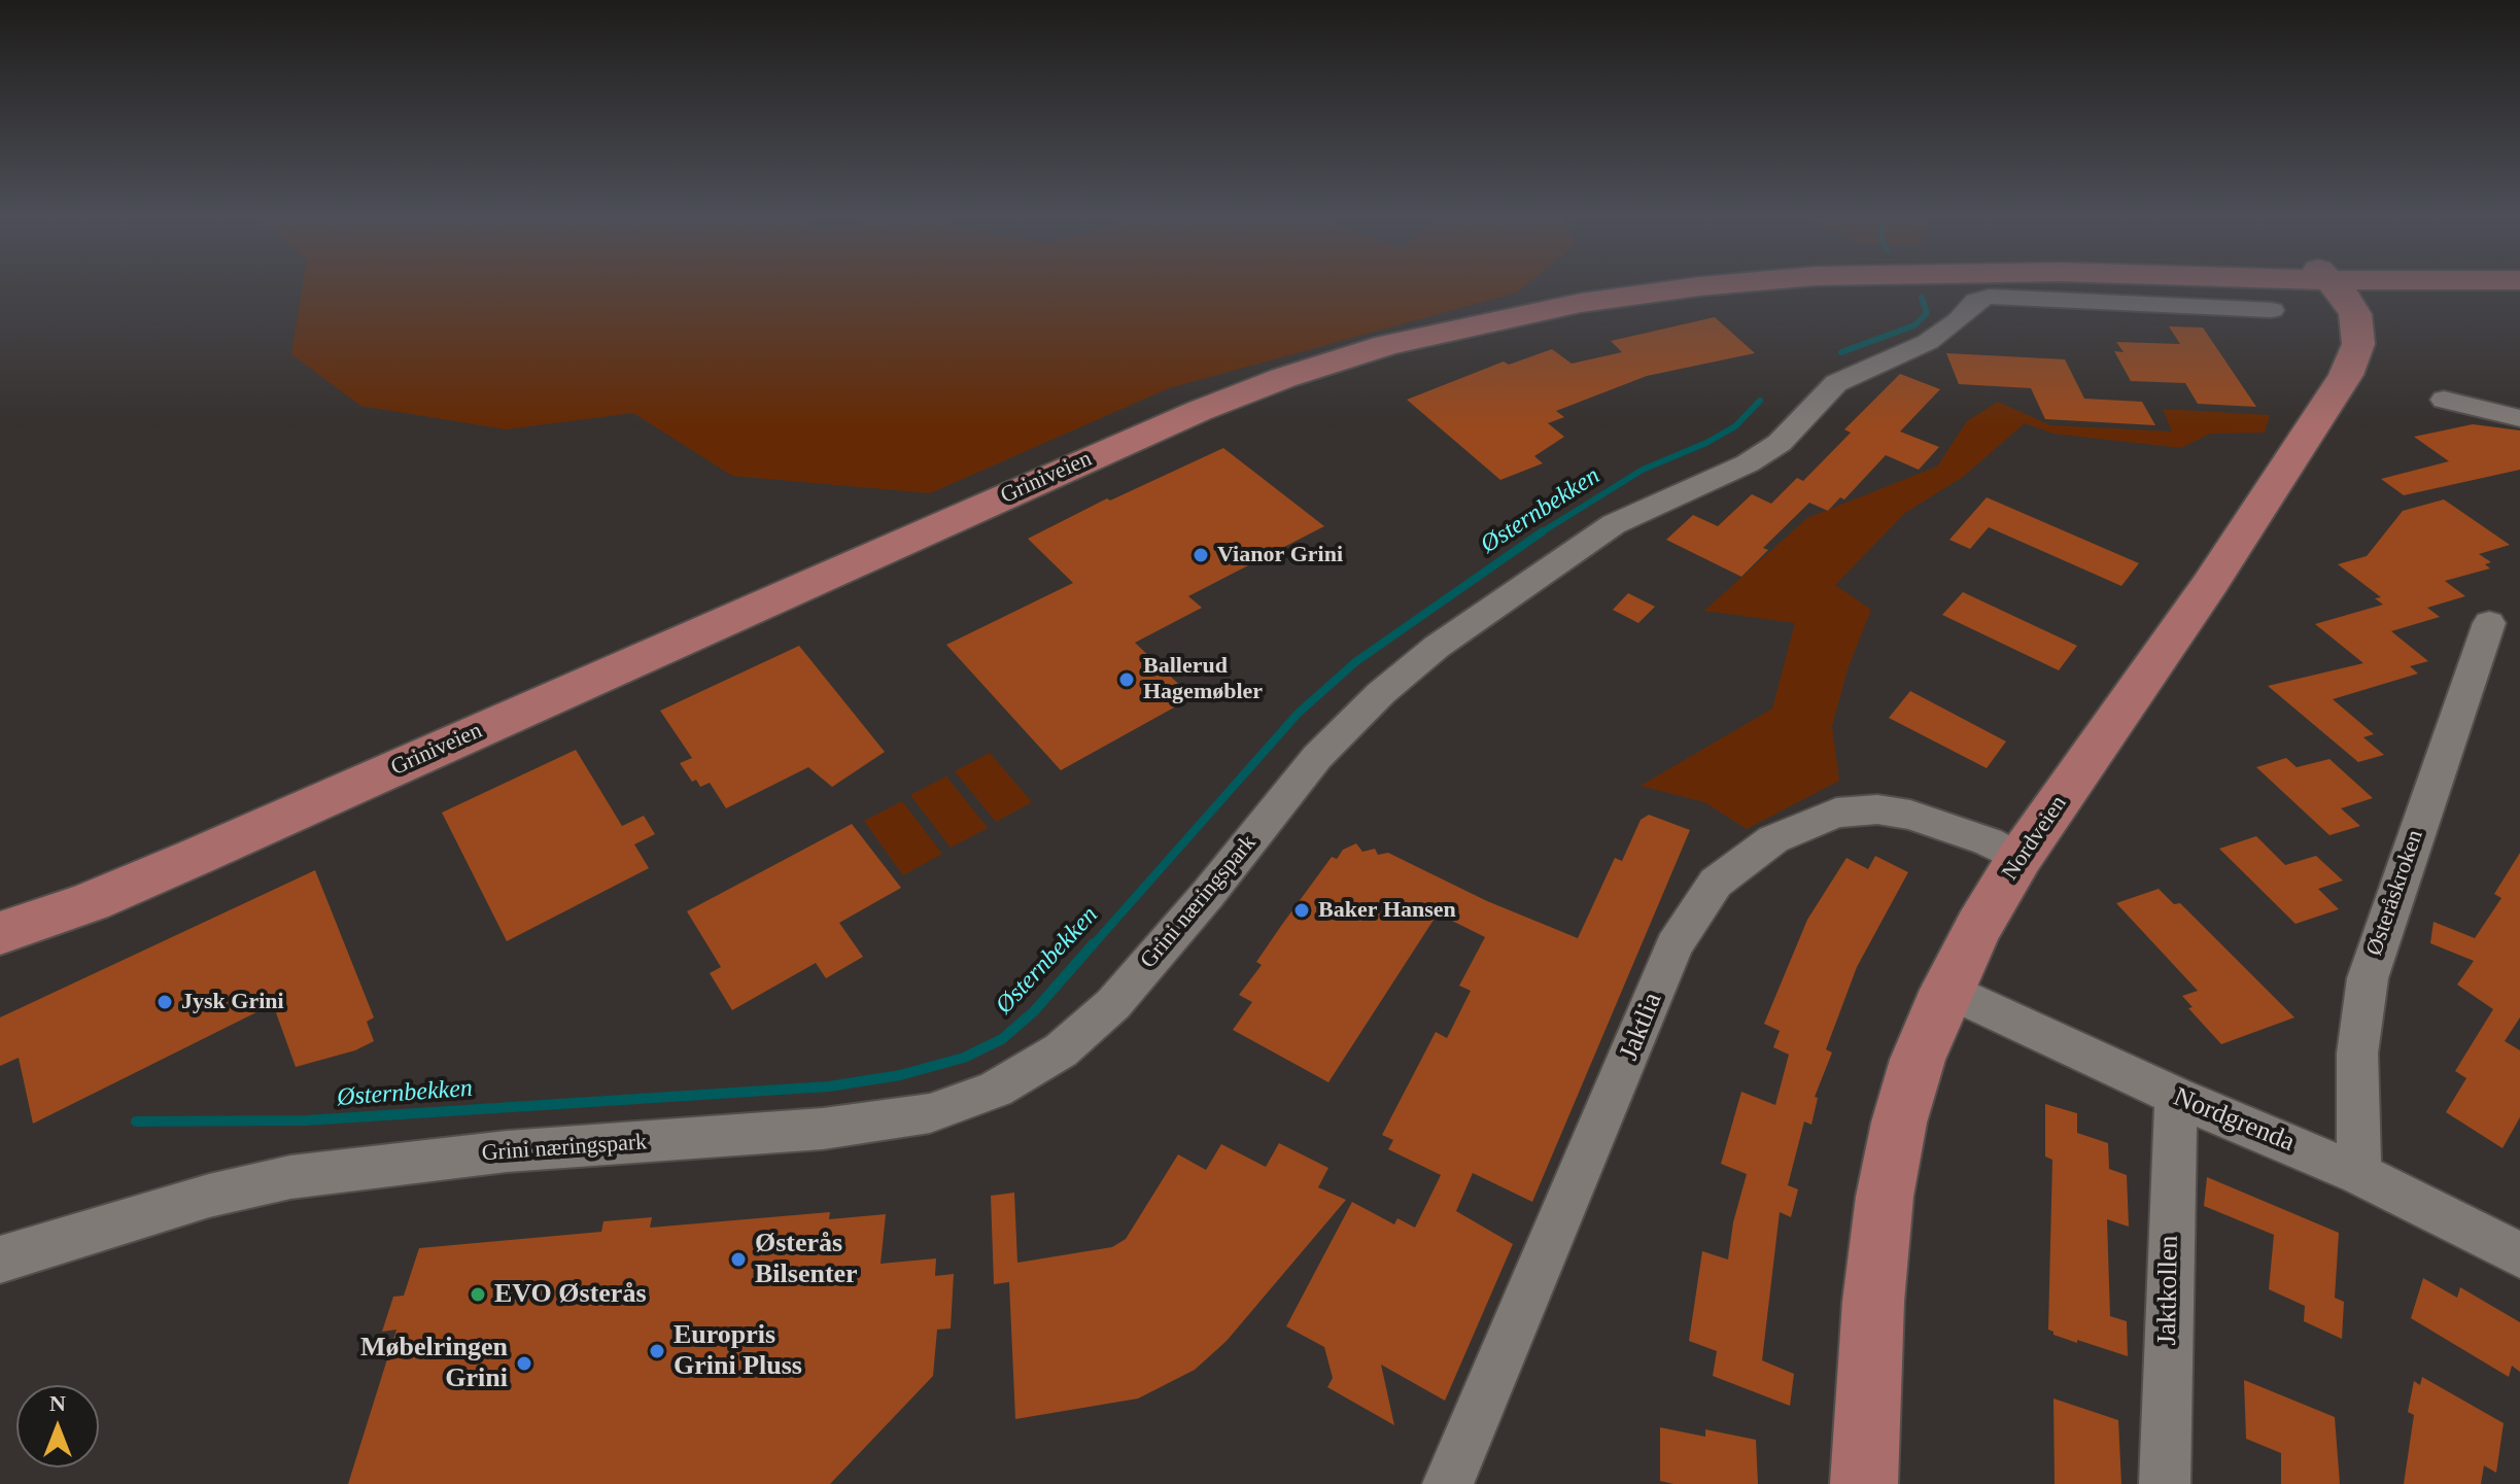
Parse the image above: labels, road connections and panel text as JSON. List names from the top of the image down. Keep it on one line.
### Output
{"streets":{"main road":["Griniveien","Nordveien"],"street":["Østeråskroken","Grini næringspark","Jaktlia","Nordgrenda","Jaktkollen"]},"crossings":[["Nordveien","Jaktlia"],["Nordveien","Nordgrenda"],["Østeråskroken","Nordgrenda"],["Nordgrenda","Jaktkollen"]],"water":["Østernbekken"],"places":["Vianor Grini","Ballerud Hagemøbler","Baker Hansen","Jysk Grini","Østerås Bilsenter","EVO Østerås","Europris Grini Pluss","Møbelringen Grini"],"north":"top"}
